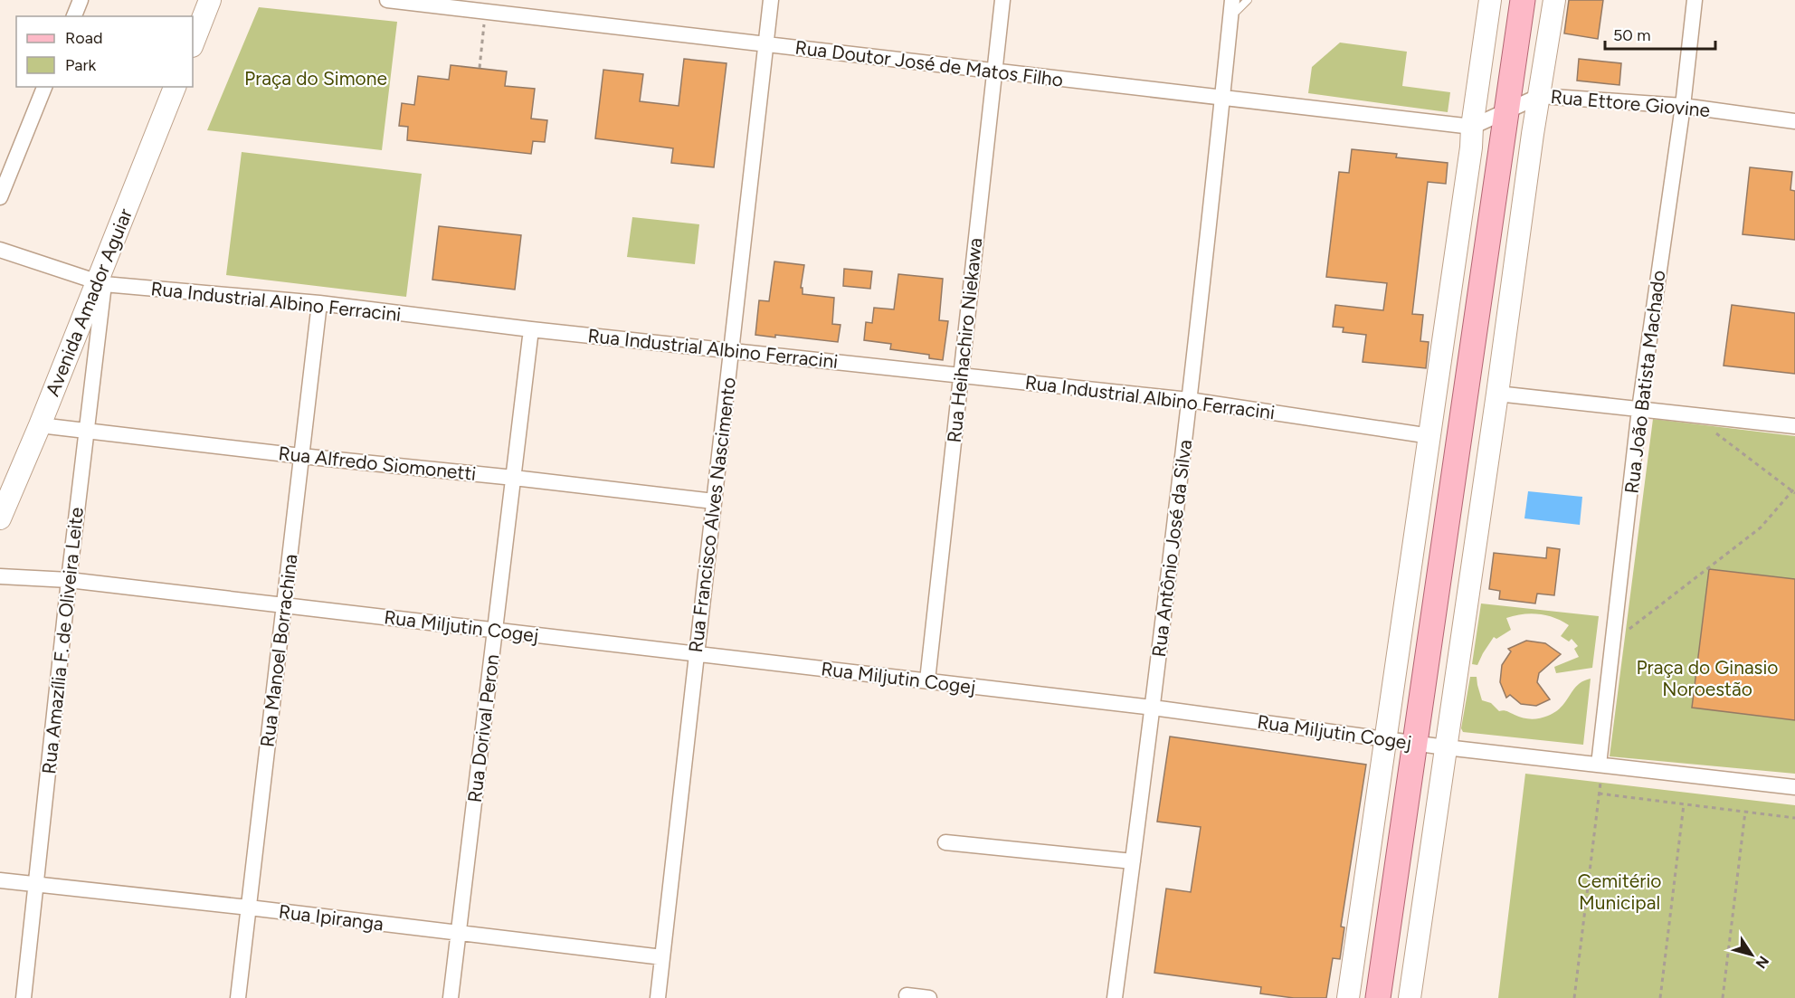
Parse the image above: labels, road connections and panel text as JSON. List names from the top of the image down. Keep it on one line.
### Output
{"streets":{"street":["Rua Doutor José de Matos Filho","Rua Ettore Giovine","Rua Industrial Albino Ferracini","Avenida Amador Aguiar","Rua Heihachiro Niekawa","Rua João Batista Machado","Rua Alfredo Siomonetti","Rua Francisco Alves Nascimento","Rua Antônio José da Silva","Rua Miljutin Cogej","Rua Amazília F. de Oliveira Leite","Rua Manoel Borrachina","Rua Dorival Peron","Rua Ipiranga"]},"crossings":[["Rua Doutor José de Matos Filho","Rua Ettore Giovine"],["Rua Doutor José de Matos Filho","Rua Heihachiro Niekawa"],["Rua Doutor José de Matos Filho","Rua Francisco Alves Nascimento"],["Rua Doutor José de Matos Filho","Rua Antônio José da Silva"],["Rua Ettore Giovine","Rua João Batista Machado"],["Rua Industrial Albino Ferracini","Avenida Amador Aguiar"],["Rua Industrial Albino Ferracini","Rua Heihachiro Niekawa"],["Rua Industrial Albino Ferracini","Rua Francisco Alves Nascimento"],["Rua Industrial Albino Ferracini","Rua Antônio José da Silva"],["Rua Industrial Albino Ferracini","Rua Amazília F. de Oliveira Leite"],["Rua Industrial Albino Ferracini","Rua Manoel Borrachina"],["Rua Industrial Albino Ferracini","Rua Dorival Peron"],["Avenida Amador Aguiar","Rua Alfredo Siomonetti"],["Avenida Amador Aguiar","Rua Amazília F. de Oliveira Leite"],["Rua Heihachiro Niekawa","Rua Miljutin Cogej"],["Rua João Batista Machado","Rua Miljutin Cogej"],["Rua Alfredo Siomonetti","Rua Francisco Alves Nascimento"],["Rua Alfredo Siomonetti","Rua Amazília F. de Oliveira Leite"],["Rua Alfredo Siomonetti","Rua Manoel Borrachina"],["Rua Alfredo Siomonetti","Rua Dorival Peron"],["Rua Francisco Alves Nascimento","Rua Miljutin Cogej"],["Rua Francisco Alves Nascimento","Rua Ipiranga"],["Rua Antônio José da Silva","Rua Miljutin Cogej"],["Rua Miljutin Cogej","Rua Amazília F. de Oliveira Leite"],["Rua Miljutin Cogej","Rua Manoel Borrachina"],["Rua Miljutin Cogej","Rua Dorival Peron"],["Rua Amazília F. de Oliveira Leite","Rua Ipiranga"],["Rua Manoel Borrachina","Rua Ipiranga"],["Rua Dorival Peron","Rua Ipiranga"]],"parks":["Praça do Simone","Praça do Ginasio Noroestão","Cemitério Municipal"],"legend":["Road","Park"],"scale_bar":"50 m","north":"bottom right"}
